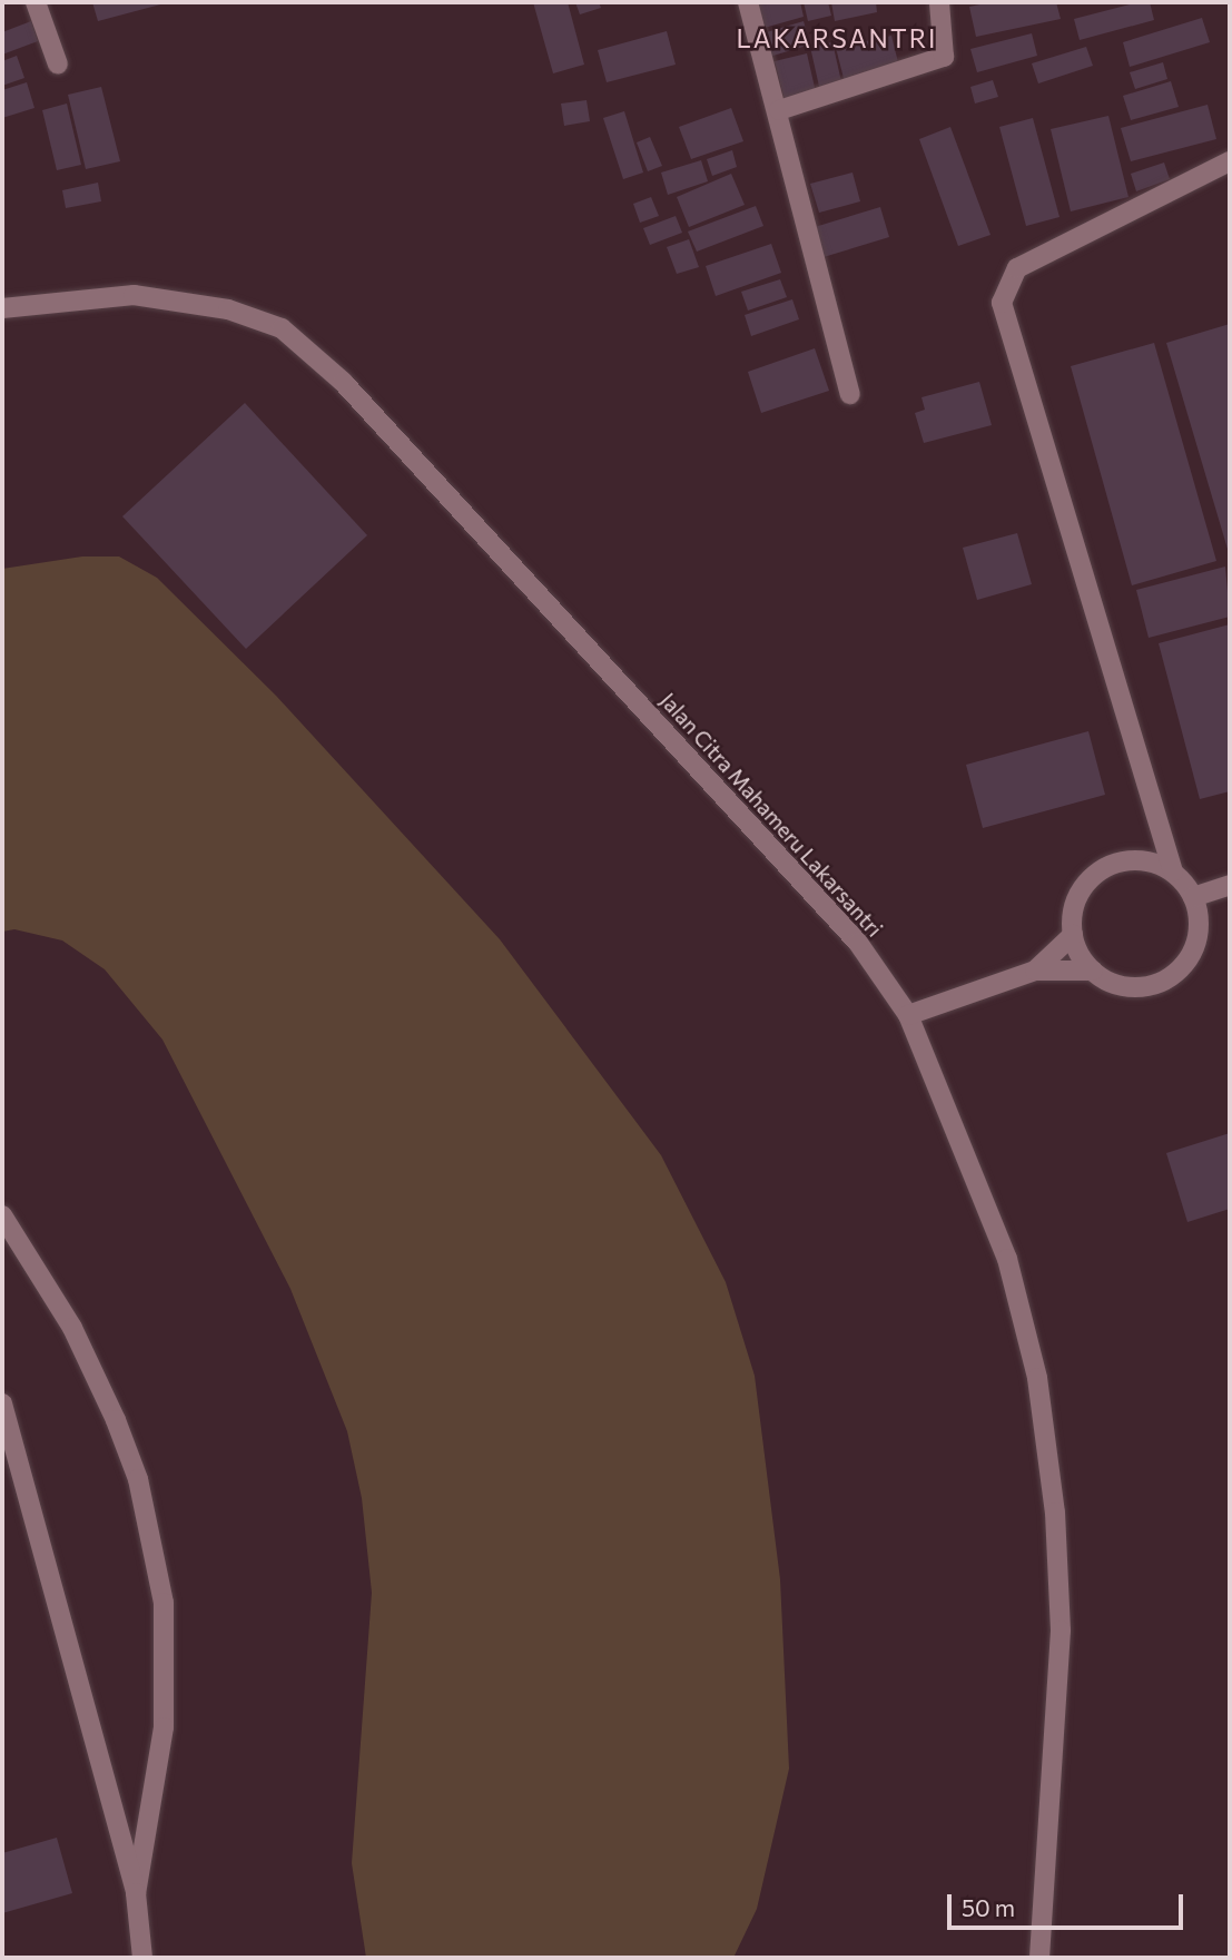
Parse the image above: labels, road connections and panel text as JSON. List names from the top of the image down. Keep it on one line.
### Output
{"streets":{"street":["Jalan Citra Mahameru Lakarsantri"]},"districts":["LAKARSANTRI"],"scale_bar":"50 m"}
